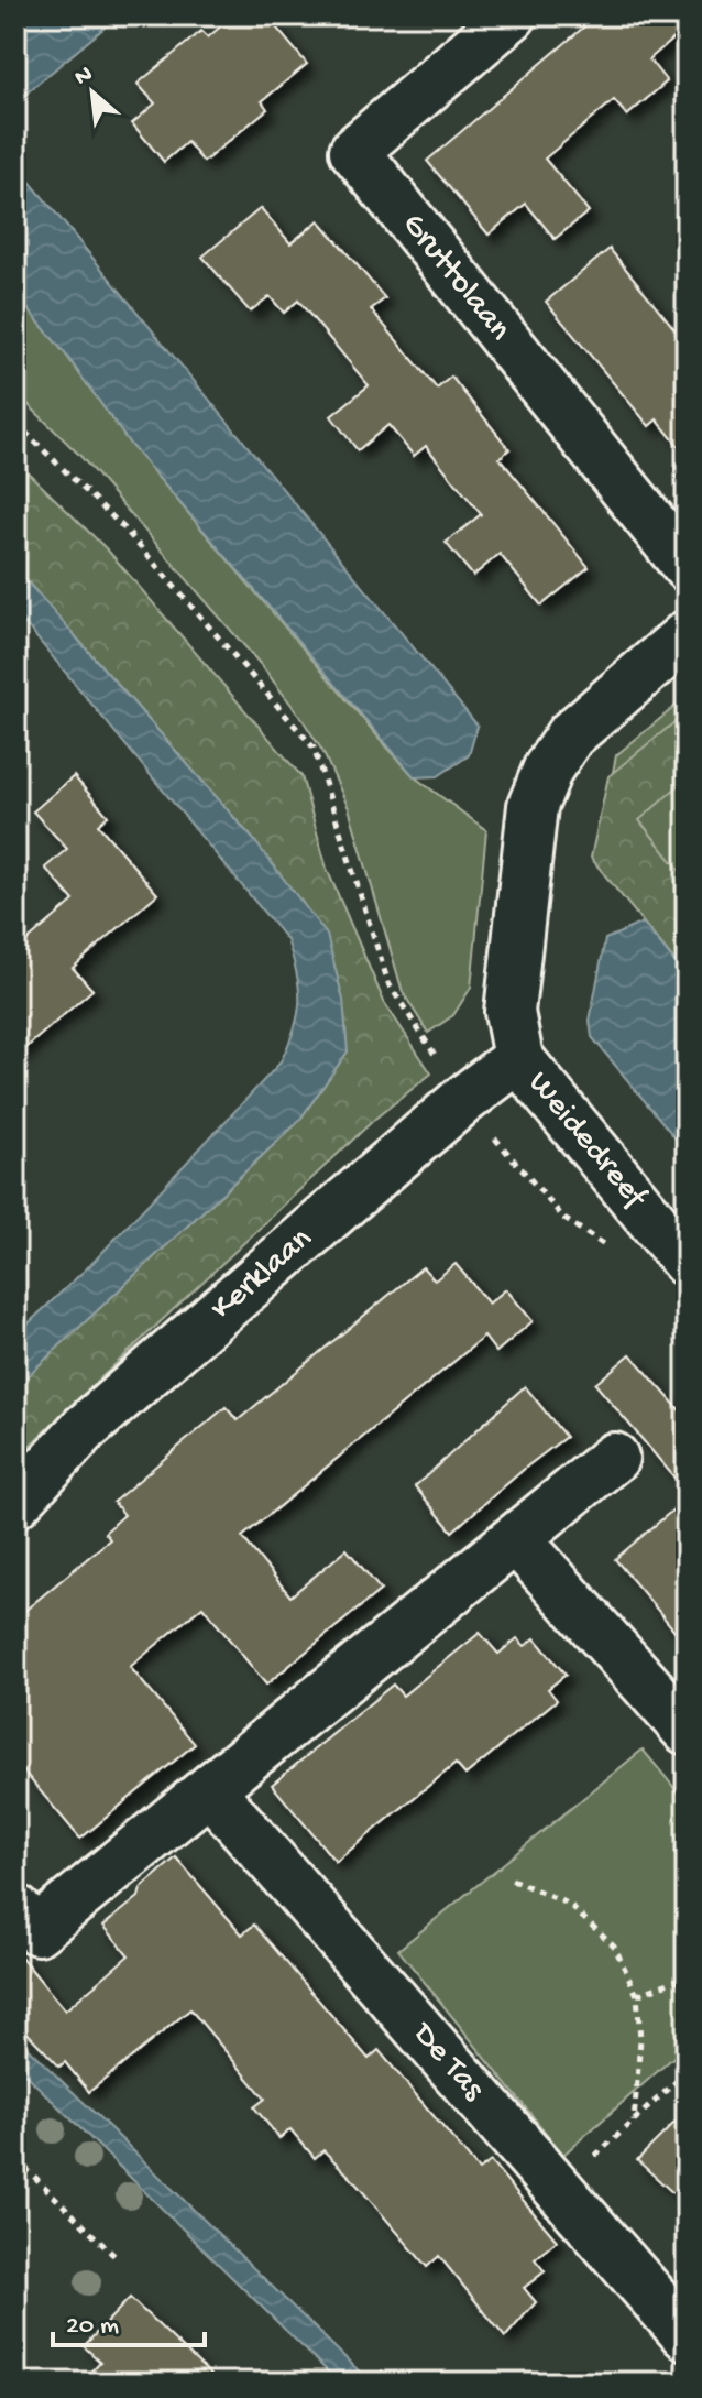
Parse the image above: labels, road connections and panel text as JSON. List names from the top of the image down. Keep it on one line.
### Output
{"streets":{"street":["Gruttolaan","Weidedreef","Kerklaan","De Tas"]},"crossings":[["Weidedreef","Kerklaan"]],"scale_bar":"20 m","north":"top left"}
